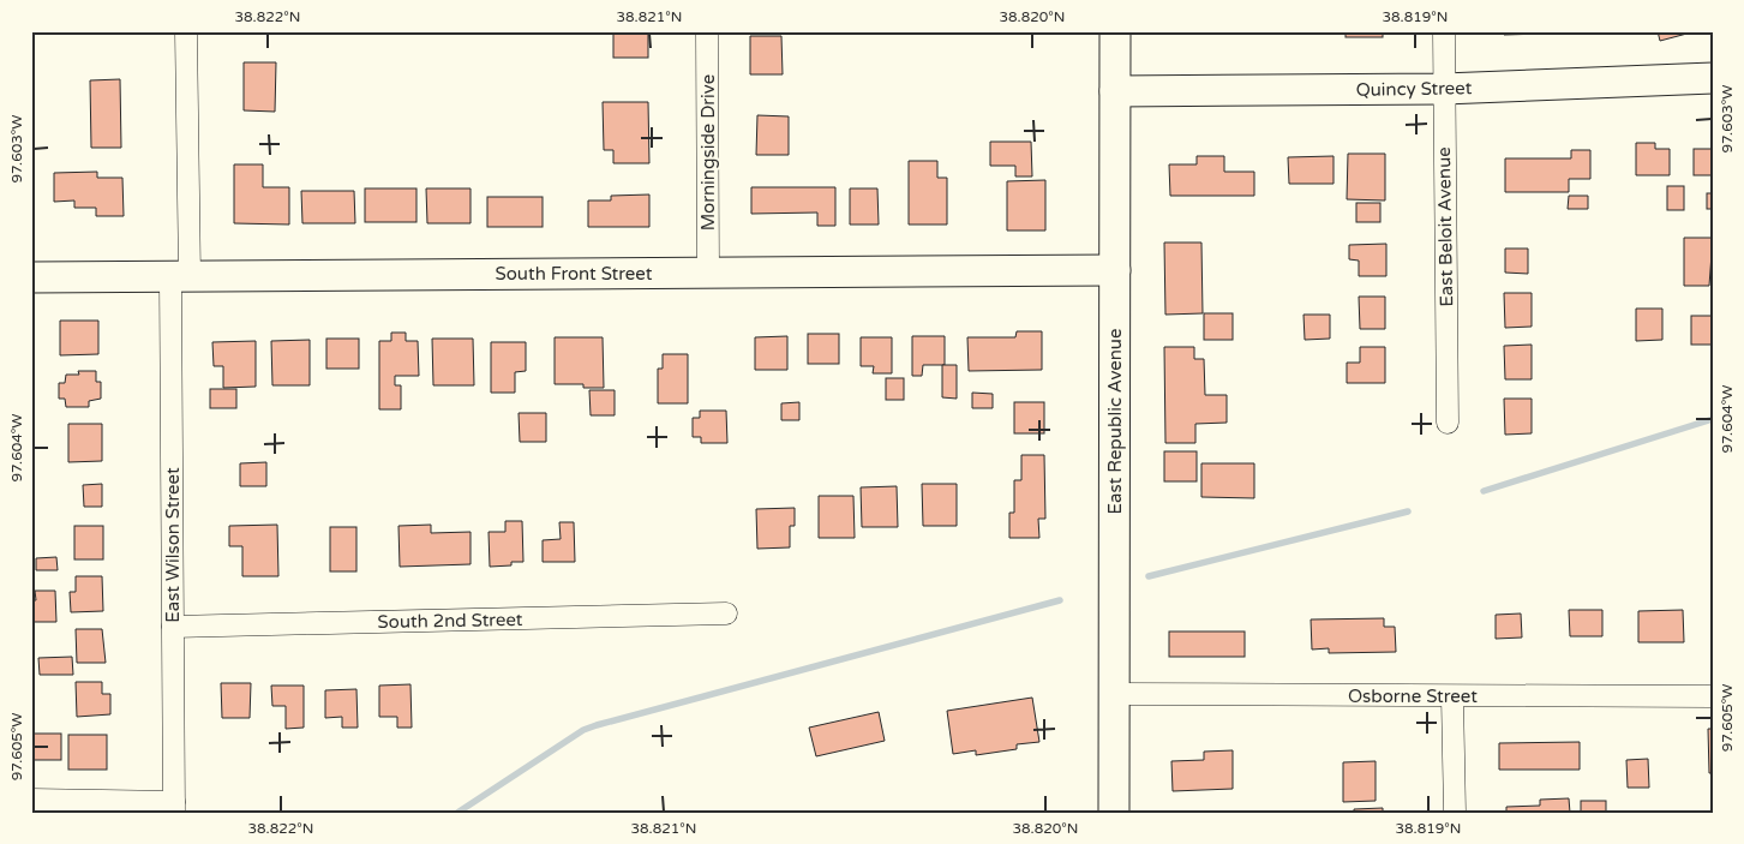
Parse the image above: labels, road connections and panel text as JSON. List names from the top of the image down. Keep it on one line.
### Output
{"streets":{"street":["Quincy Street","Morningside Drive","East Beloit Avenue","South Front Street","East Republic Avenue","East Wilson Street","South 2nd Street","Osborne Street"]},"crossings":[["Quincy Street","East Beloit Avenue"],["Quincy Street","East Republic Avenue"],["Morningside Drive","South Front Street"],["South Front Street","East Republic Avenue"],["South Front Street","East Wilson Street"],["East Republic Avenue","Osborne Street"],["East Wilson Street","South 2nd Street"]],"coordinates":["38.822°N","38.821°N","38.820°N","38.819°N","97.603°W","97.604°W","97.605°W"]}
